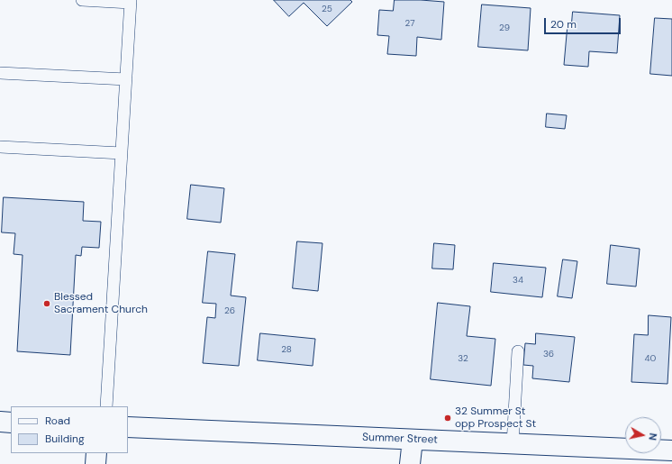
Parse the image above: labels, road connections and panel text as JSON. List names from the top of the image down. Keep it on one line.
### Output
{"streets":{"street":["Summer Street"]},"places":["Blessed Sacrament Church","32 Summer St opp Prospect St"],"house_numbers":["25","27","29","34","26","28","36","32","40"],"legend":["Road","Building"],"scale_bar":"20 m","north":"right"}
